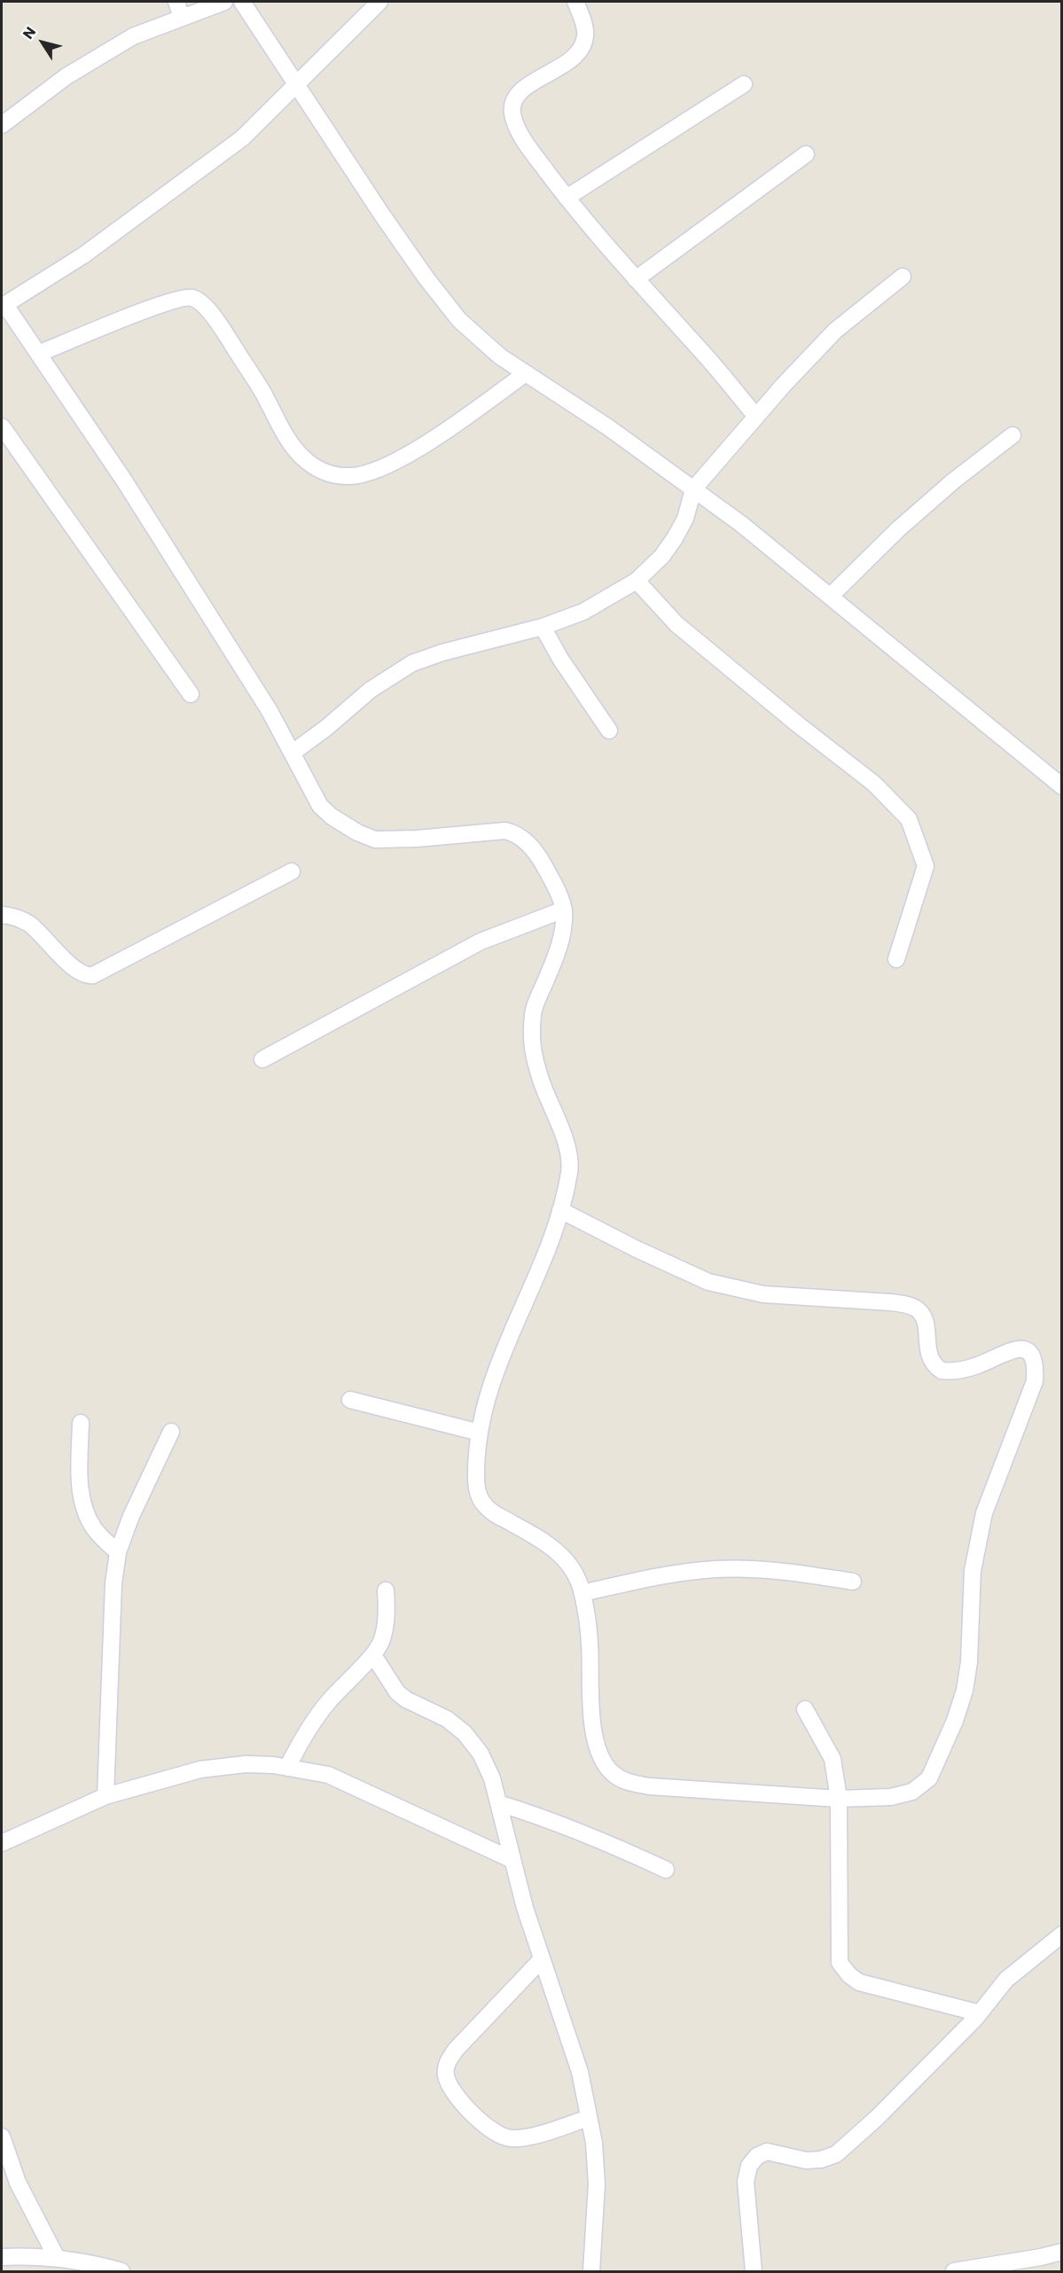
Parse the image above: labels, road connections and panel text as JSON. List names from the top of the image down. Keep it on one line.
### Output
{"north":"top left"}
